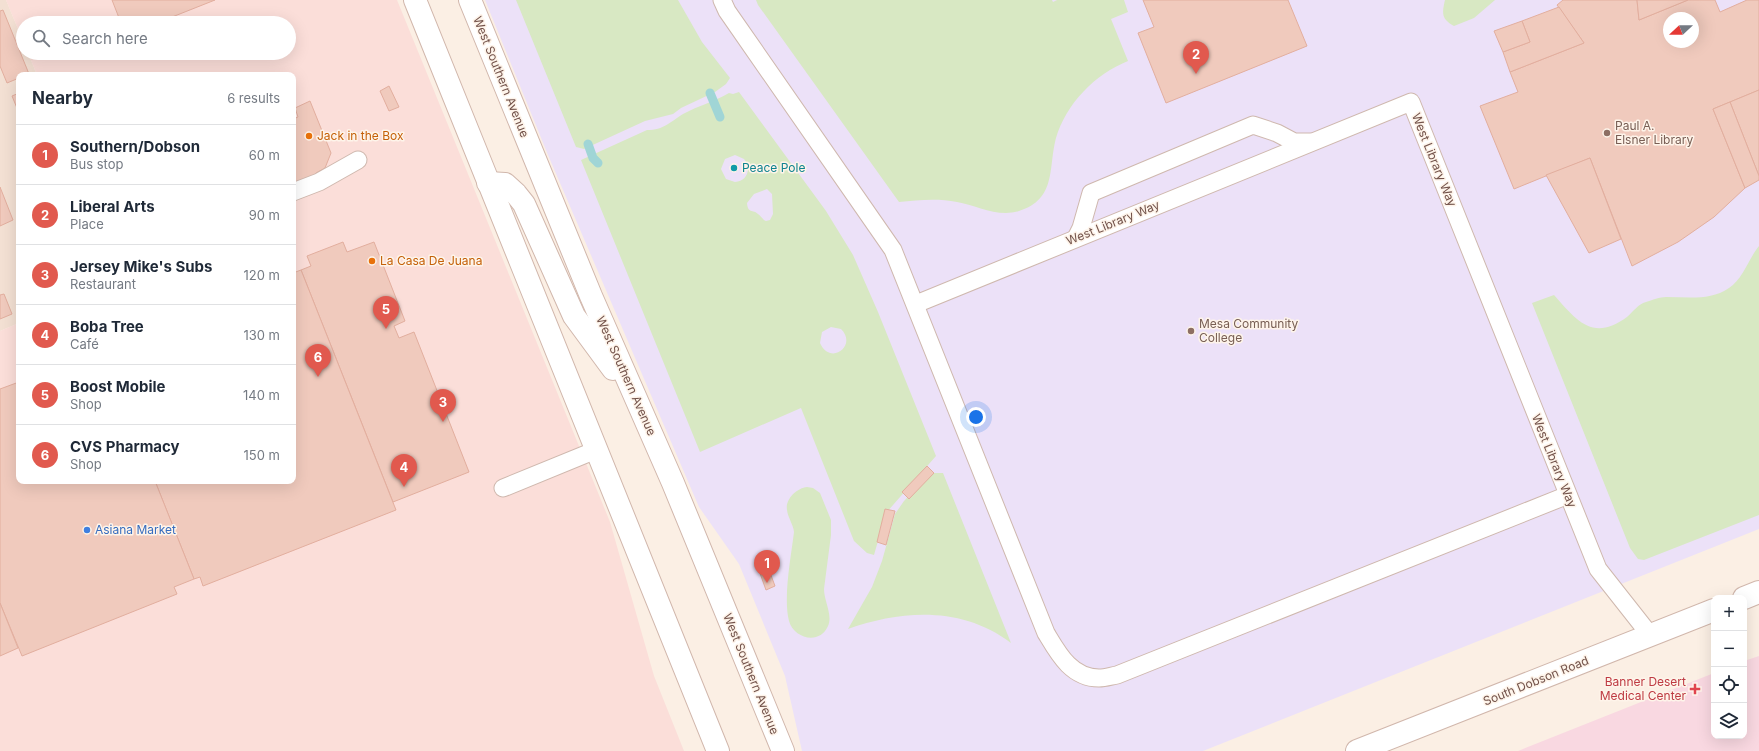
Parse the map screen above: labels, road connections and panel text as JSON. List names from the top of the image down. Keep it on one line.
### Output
{"streets":{"main road":["West Southern Avenue","South Dobson Road"],"lane":["West Library Way"]},"crossings":[["West Library Way","South Dobson Road"]],"places":{"other":["Paul A. Elsner Library","Jack in the Box","Peace Pole","La Casa De Juana","Mesa Community College","Asiana Market"],"health":["Banner Desert Medical Center"]},"north":"left","page":{"search":"Search here","pins":["2","5","6","3","4","1"],"heading":["Nearby","6 results"],"list":[{"mark":"1","name":"Southern/Dobson","note":"Bus stop","value":"60 m"},{"mark":"2","name":"Liberal Arts","note":"Place","value":"90 m"},{"mark":"3","name":"Jersey Mike's Subs","note":"Restaurant","value":"120 m"},{"mark":"4","name":"Boba Tree","note":"Café","value":"130 m"},{"mark":"5","name":"Boost Mobile","note":"Shop","value":"140 m"},{"mark":"6","name":"CVS Pharmacy","note":"Shop","value":"150 m"}],"map_buttons":["+","−"]}}
